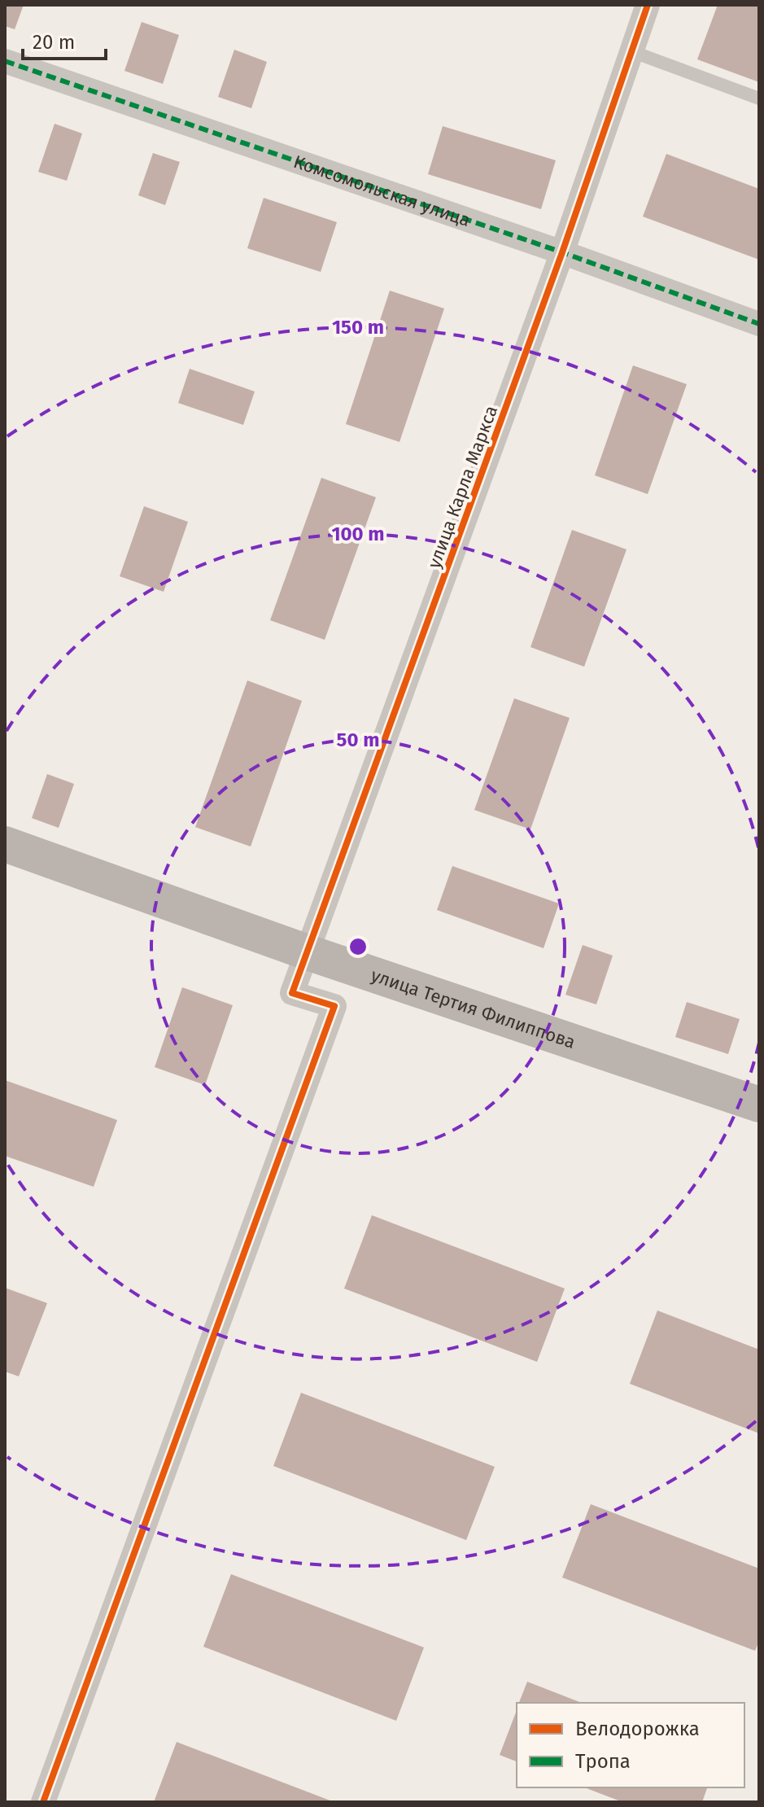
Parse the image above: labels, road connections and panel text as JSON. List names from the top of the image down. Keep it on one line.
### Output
{"streets":{"street":["Комсомольская улица","улица Карла Маркса","улица Тертия Филиппова"]},"crossings":[["Комсомольская улица","улица Карла Маркса"],["улица Карла Маркса","улица Тертия Филиппова"]],"legend":["Велодорожка","Тропа"],"scale_bar":"20 m","rings":["150 m","100 m","50 m"]}
